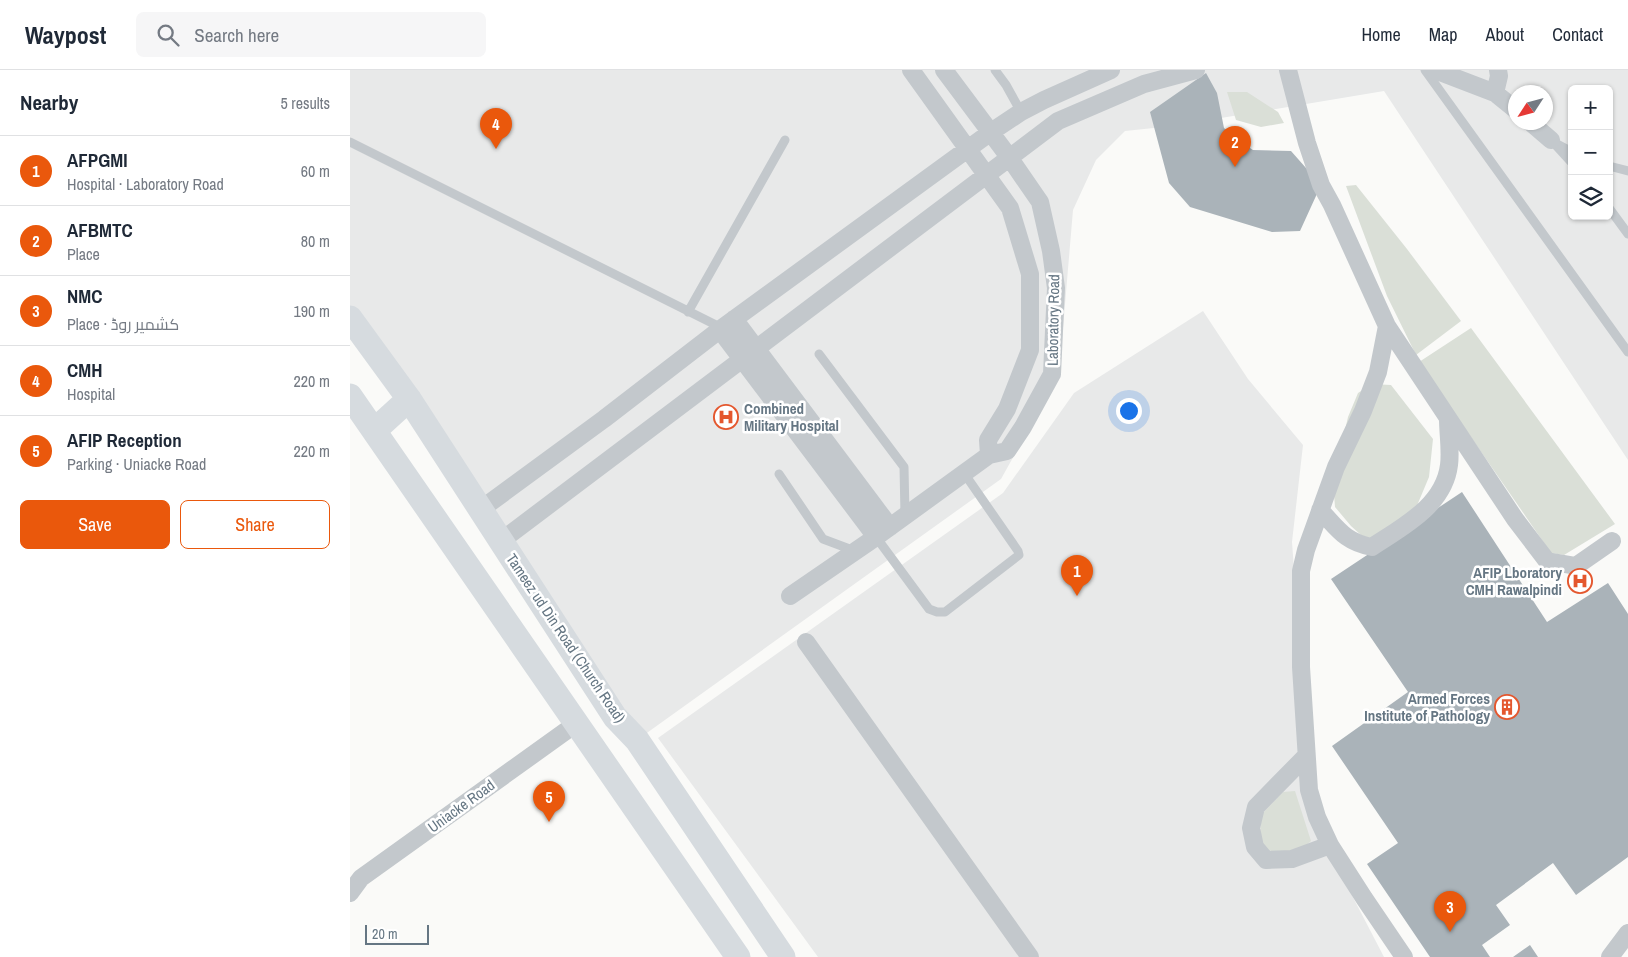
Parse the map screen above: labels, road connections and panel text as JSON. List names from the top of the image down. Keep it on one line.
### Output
{"streets":{"main road":["Tameez ud Din Road (Church Road)"],"street":["Laboratory Road","Uniacke Road"]},"places":{"hospital":["Combined Military Hospital","AFIP Lboratory CMH Rawalpindi"],"building":["Armed Forces Institute of Pathology"]},"scale_bar":"20 m","north":"bottom left","page":{"header":"Waypost","search":"Search here","nav":["Home","Map","About","Contact"],"heading":["Nearby","5 results"],"map_buttons":["+","−"],"pins":["4","2","1","5","3"],"list":[{"mark":"1","name":"AFPGMI","note":"Hospital · Laboratory Road","value":"60 m"},{"mark":"2","name":"AFBMTC","note":"Place","value":"80 m"},{"mark":"3","name":"NMC","note":"Place · کشمیر روڈ","value":"190 m"},{"mark":"4","name":"CMH","note":"Hospital","value":"220 m"},{"mark":"5","name":"AFIP Reception","note":"Parking · Uniacke Road","value":"220 m"}],"buttons":["Save","Share"],"scale":"20 m"}}
